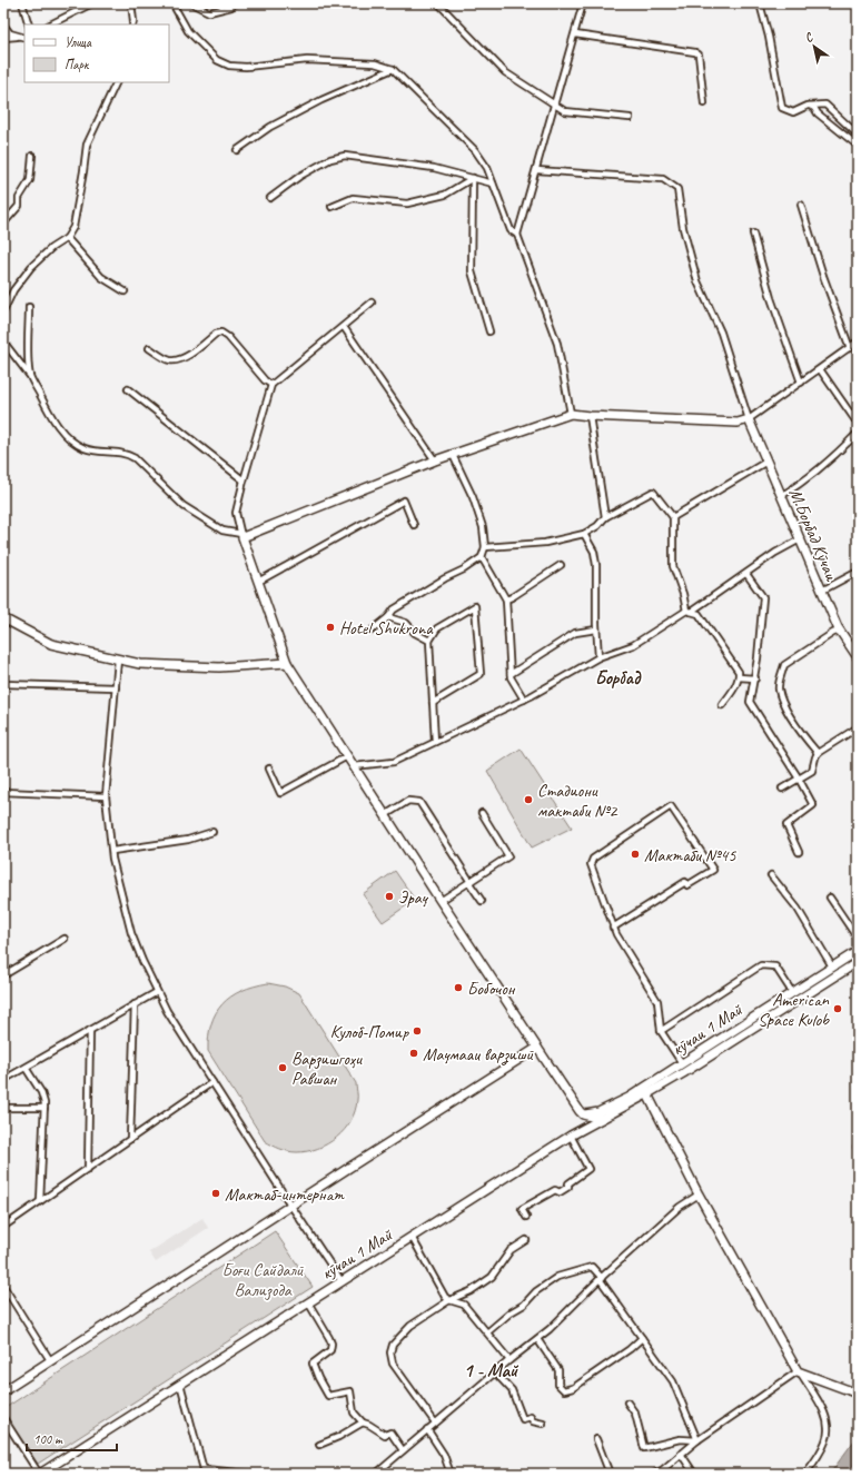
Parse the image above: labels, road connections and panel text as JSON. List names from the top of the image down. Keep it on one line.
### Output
{"streets":{"main road":["М.Борбад Кӯчаи","кӯчаи 1 Май"]},"districts":["Борбад","1 - Май"],"parks":["Боғи Сайдалӣ Вализода"],"places":["Hotel Shukrona","Стадиони мактаби №2","Мактаби №45","Эраҷ","Бобочон","American Space Kulob","Кулоб-Помир","Маҷмааи варзишӣ","Варзишгоҳи Равшан","Мактаб-интернат"],"legend":["Улица","Парк"],"scale_bar":"100 m","north":"top left"}
